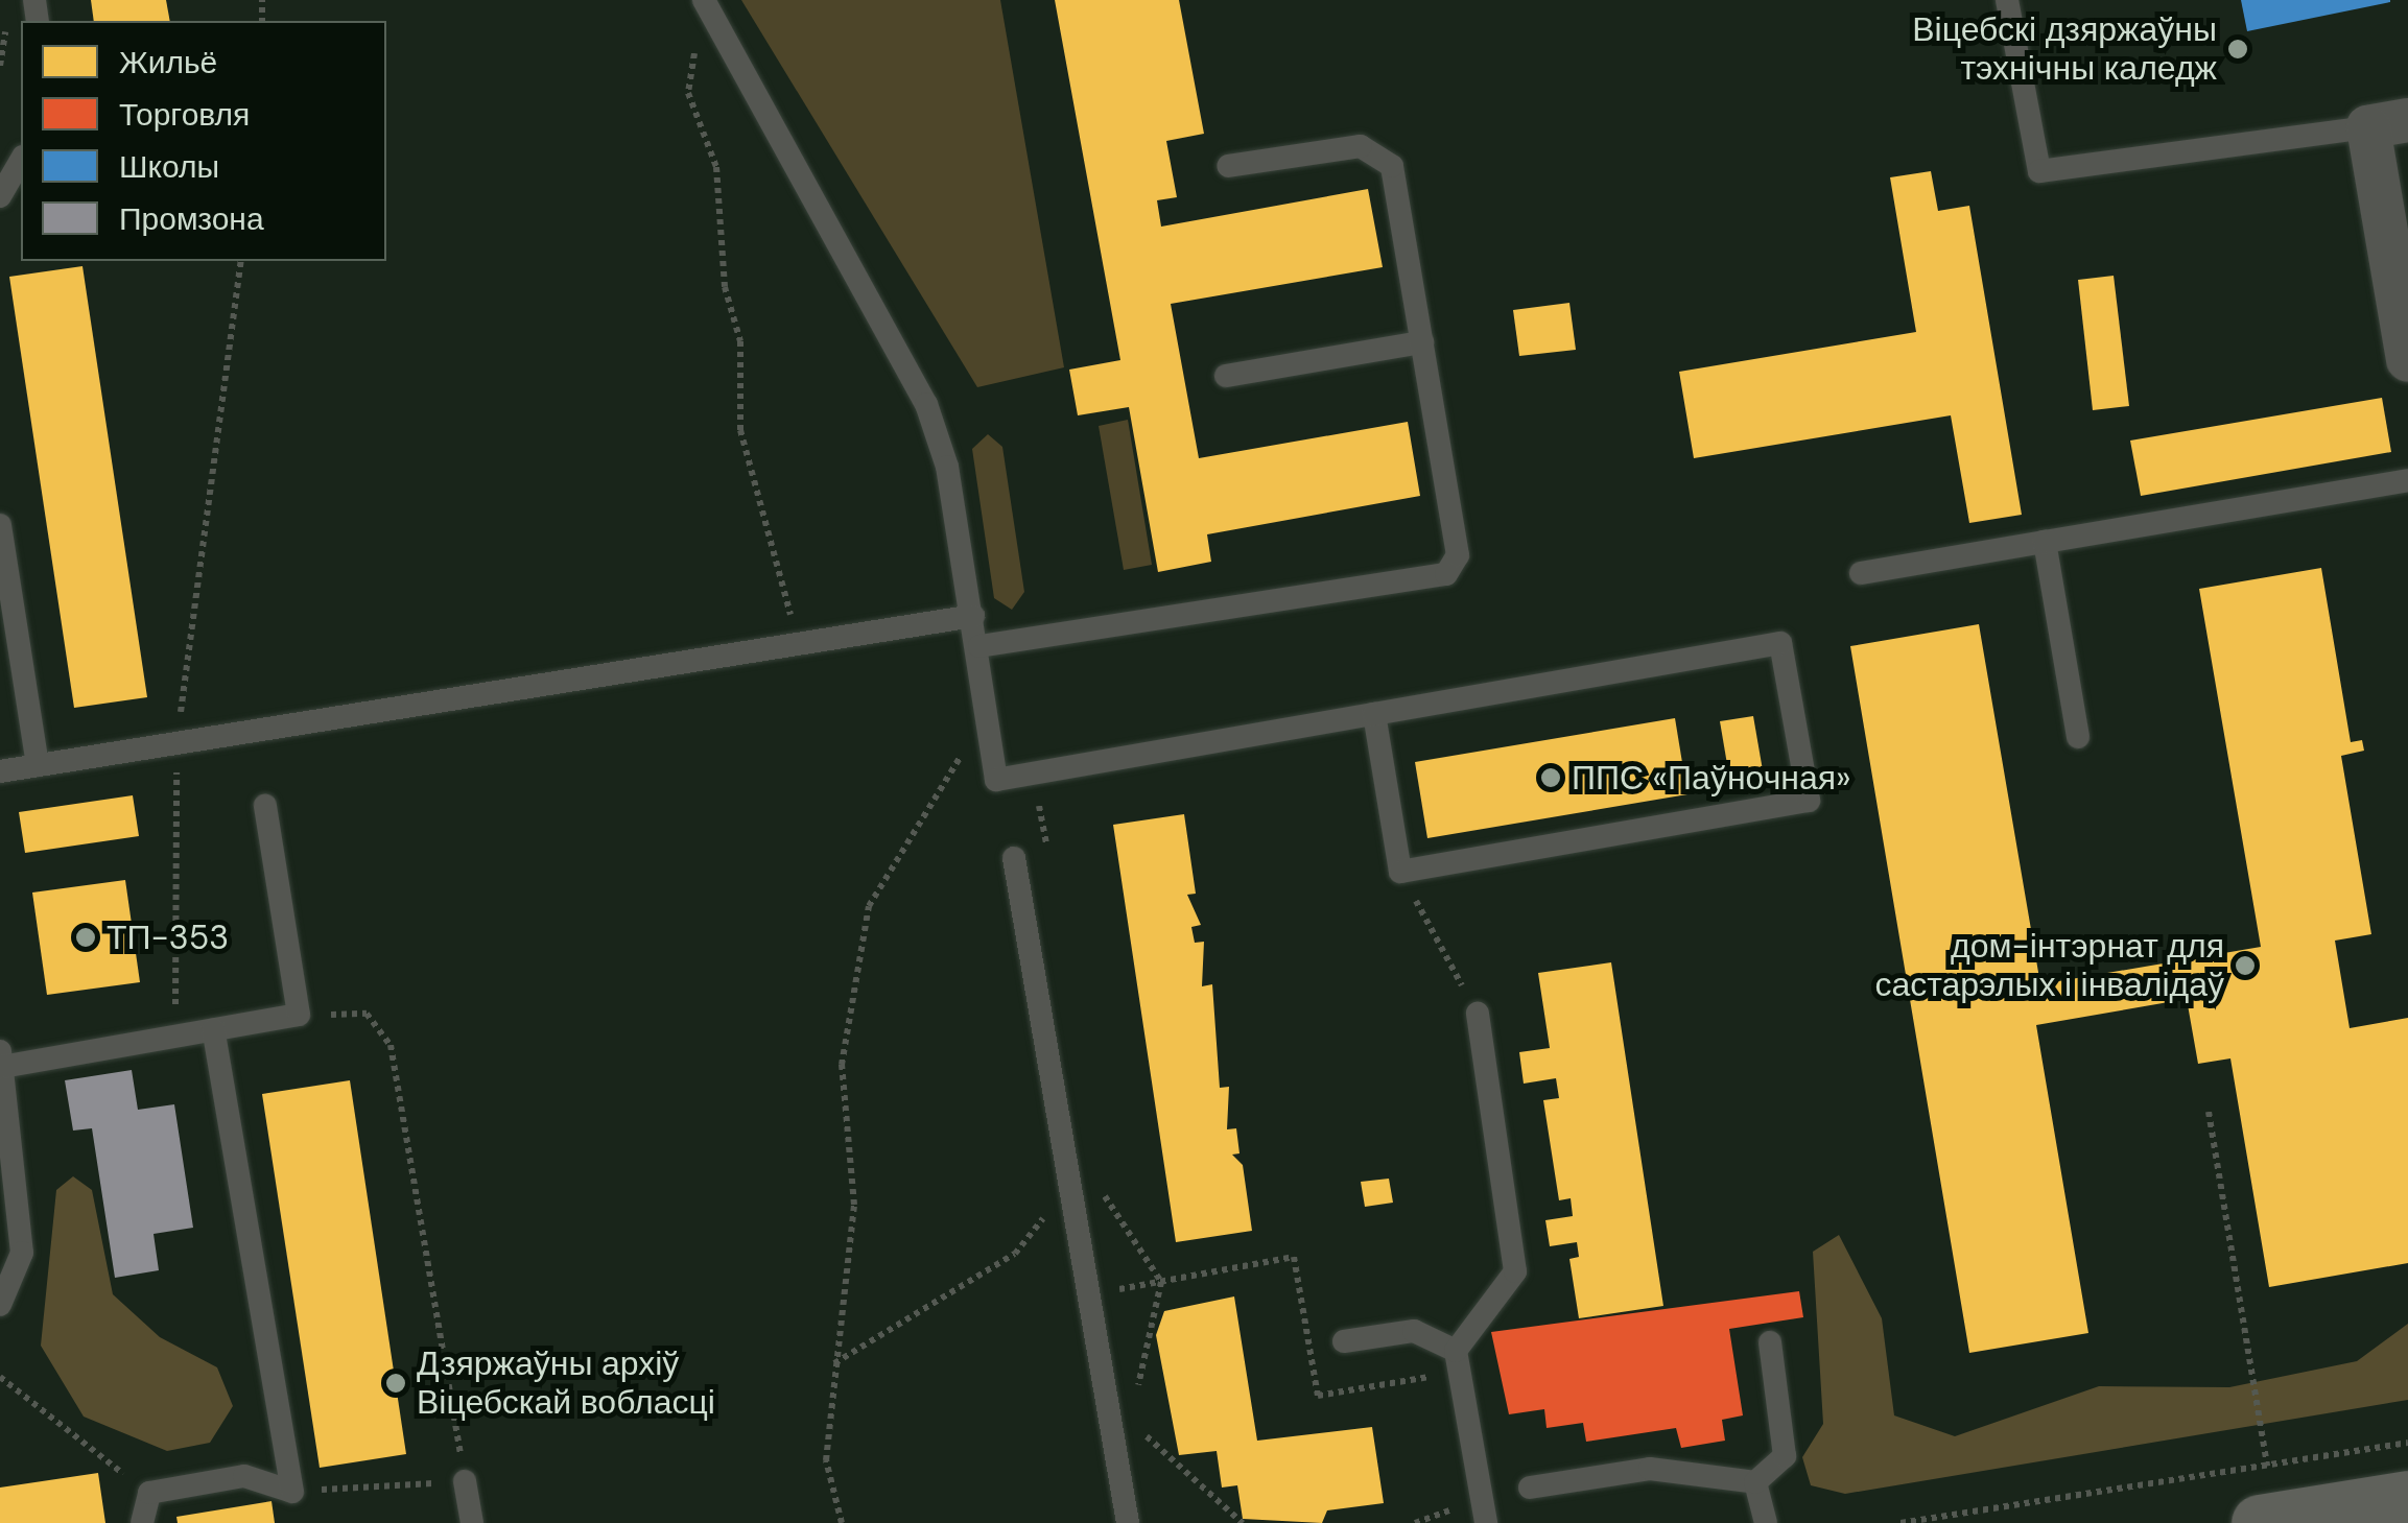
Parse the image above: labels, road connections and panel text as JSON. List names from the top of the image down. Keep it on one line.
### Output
{"places":["Віцебскі дзяржаўны тэхнічны каледж","ППС «Паўночная»","ТП-353","дом-інтэрнат для састарэлых і інвалідаў","Дзяржаўны архіў Віцебскай вобласці"],"legend":["Жильё","Торговля","Школы","Промзона"]}
